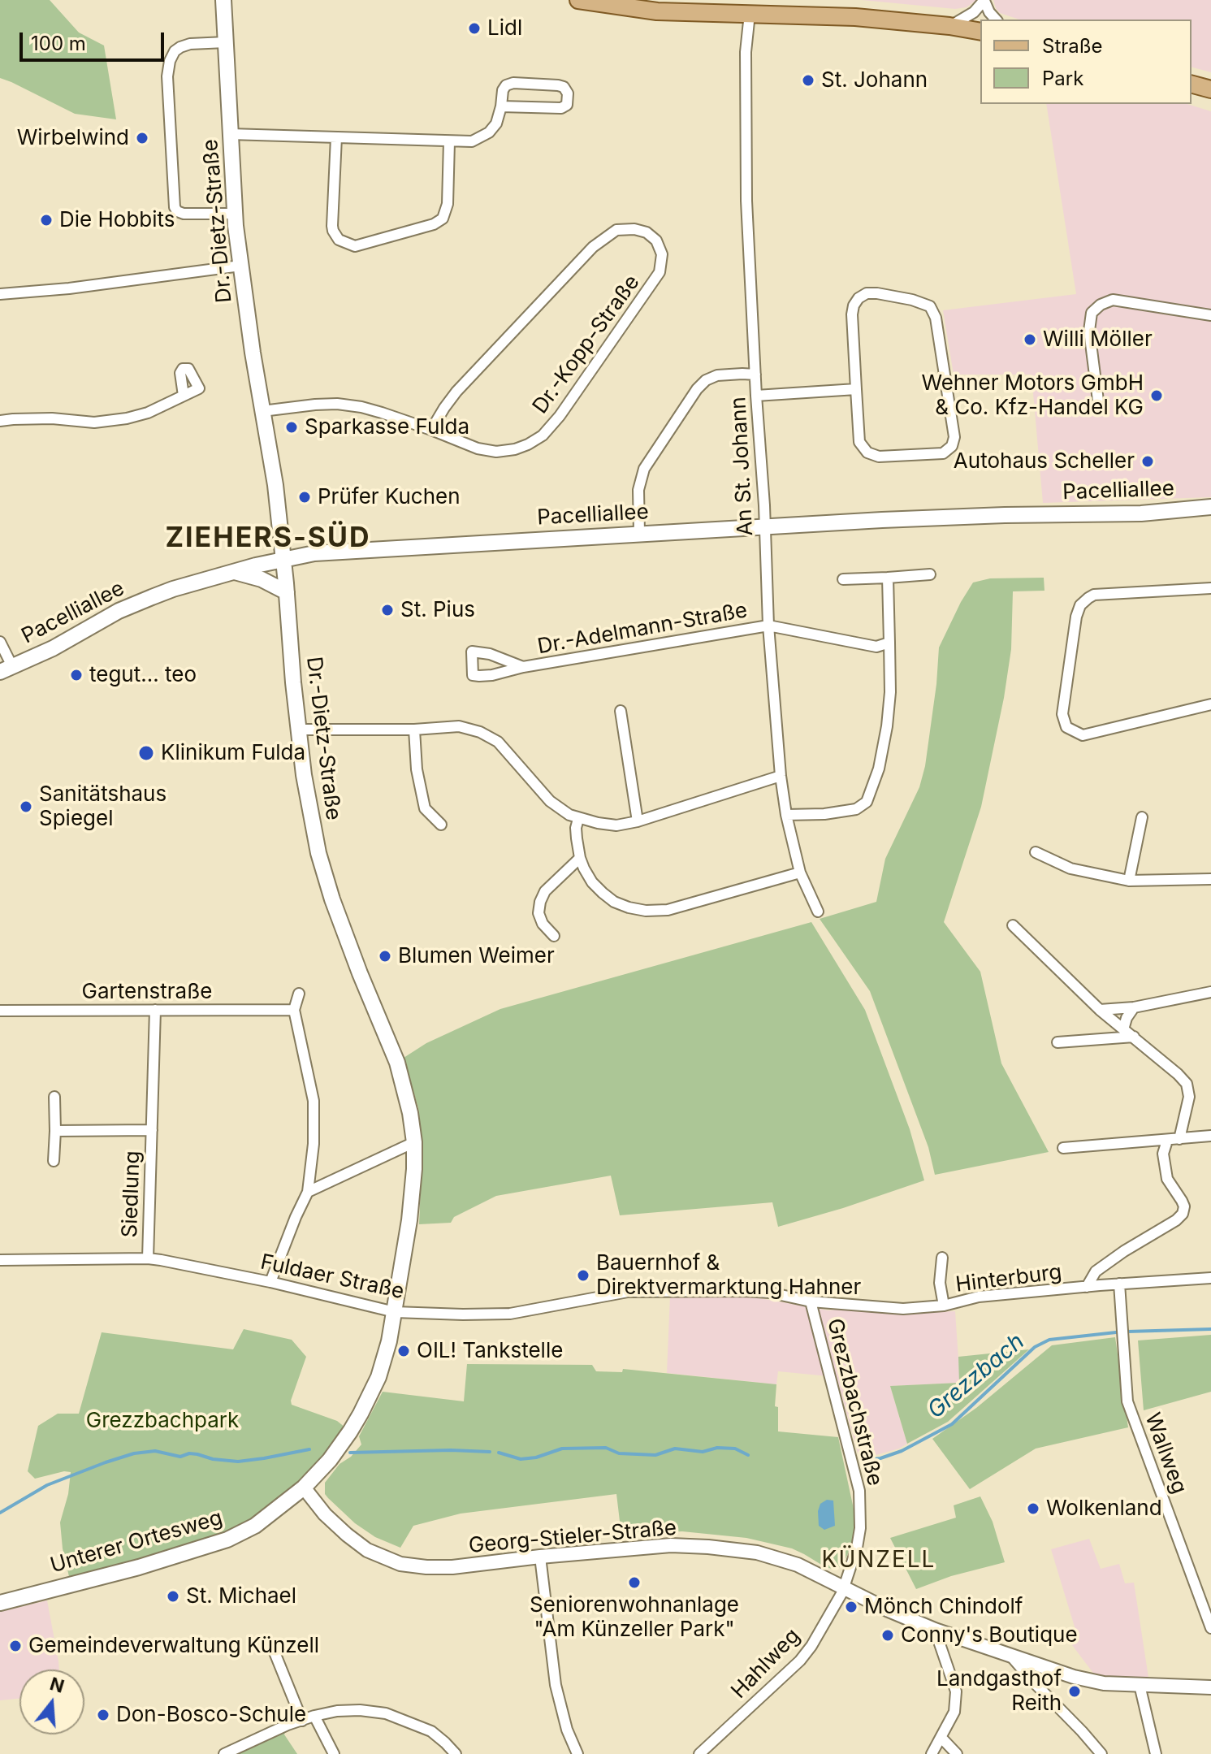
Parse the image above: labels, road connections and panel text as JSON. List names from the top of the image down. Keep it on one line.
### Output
{"streets":{"main road":["Dr.-Dietz-Straße","Pacelliallee","Unterer Ortesweg"],"street":["Dr.-Kopp-Straße","An St. Johann","Dr.-Adelmann-Straße","Gartenstraße","Siedlung","Fuldaer Straße","Hinterburg","Grezzbachstraße","Wallweg","Georg-Stieler-Straße","Hahlweg"]},"crossings":[["Dr.-Dietz-Straße","Dr.-Kopp-Straße"],["Dr.-Dietz-Straße","Pacelliallee"],["Dr.-Dietz-Straße","Fuldaer Straße"],["Dr.-Dietz-Straße","Unterer Ortesweg"],["An St. Johann","Pacelliallee"],["An St. Johann","Dr.-Adelmann-Straße"],["Gartenstraße","Siedlung"],["Siedlung","Fuldaer Straße"],["Fuldaer Straße","Hinterburg"],["Fuldaer Straße","Grezzbachstraße"],["Fuldaer Straße","Unterer Ortesweg"],["Hinterburg","Grezzbachstraße"],["Hinterburg","Wallweg"],["Grezzbachstraße","Georg-Stieler-Straße"],["Grezzbachstraße","Hahlweg"],["Georg-Stieler-Straße","Unterer Ortesweg"],["Georg-Stieler-Straße","Hahlweg"]],"districts":["ZIEHERS-SÜD","KÜNZELL"],"water":["Grezzbach"],"parks":["Grezzbachpark"],"places":["Lidl","St. Johann","Wirbelwind","Die Hobbits","Willi Möller","Wehner Motors GmbH & Co. Kfz-Handel KG","Sparkasse Fulda","Autohaus Scheller","Prüfer Kuchen","St. Pius","tegut... teo","Klinikum Fulda","Sanitätshaus Spiegel","Blumen Weimer","Bauernhof & Direktvermarktung Hahner","OIL! Tankstelle","Wolkenland","Seniorenwohnanlage \"Am Künzeller Park\"","St. Michael","Mönch Chindolf","Conny's Boutique","Gemeindeverwaltung Künzell","Landgasthof Reith","Don-Bosco-Schule"],"legend":["Straße","Park"],"scale_bar":"100 m","north":"top"}
